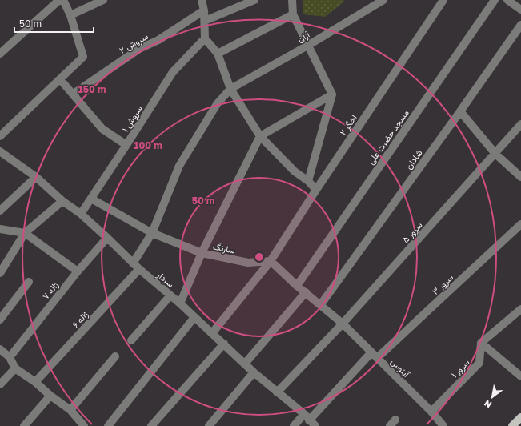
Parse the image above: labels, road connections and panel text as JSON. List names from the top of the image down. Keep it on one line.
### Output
{"streets":{"street":["آران","سروش ۲","سروش ۱","اخگر ۲","مسجد حضرت علی","شادان","سرور ۵","سارنگ","سردار","سرور ۳","ژاله ۷","ژاله ۶","آبنوس","سرور ۱"]},"crossings":[["آران","سارنگ"],["آران","سردار"],["سروش ۱","سارنگ"],["سروش ۱","سردار"],["اخگر ۲","سارنگ"],["اخگر ۲","سردار"],["سرور ۵","سردار"],["سرور ۵","آبنوس"],["سردار","سرور ۳"],["سردار","ژاله ۷"],["سردار","ژاله ۶"],["سرور ۳","آبنوس"],["آبنوس","سرور ۱"]],"scale_bar":"50 m","north":"bottom left","rings":["150 m","100 m","50 m"]}
